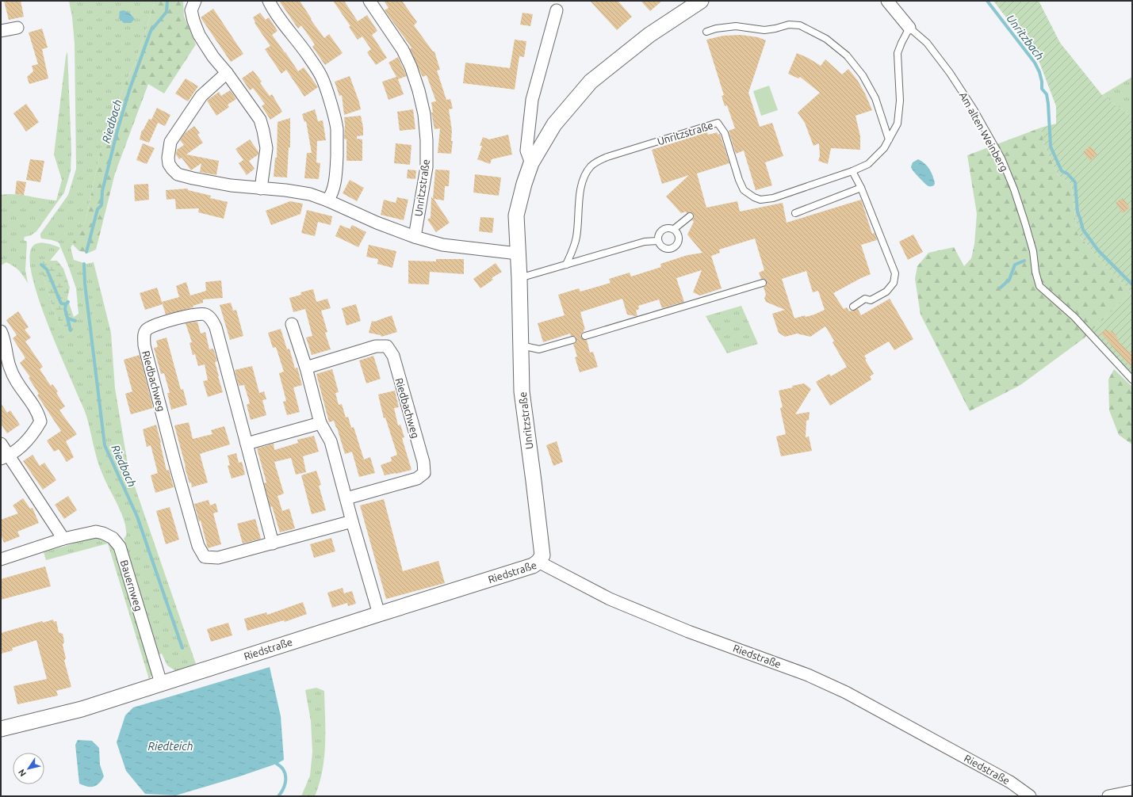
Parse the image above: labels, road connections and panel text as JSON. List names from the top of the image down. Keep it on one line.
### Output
{"streets":{"street":["Am alten Weinberg","Unritzstraße","Riedbachweg","Riedstraße","Bauernweg"]},"crossings":[["Am alten Weinberg","Unritzstraße"],["Unritzstraße","Riedstraße"],["Riedstraße","Bauernweg"]],"water":["Unritzbach","Riedbach","Riedteich"],"north":"bottom left"}
